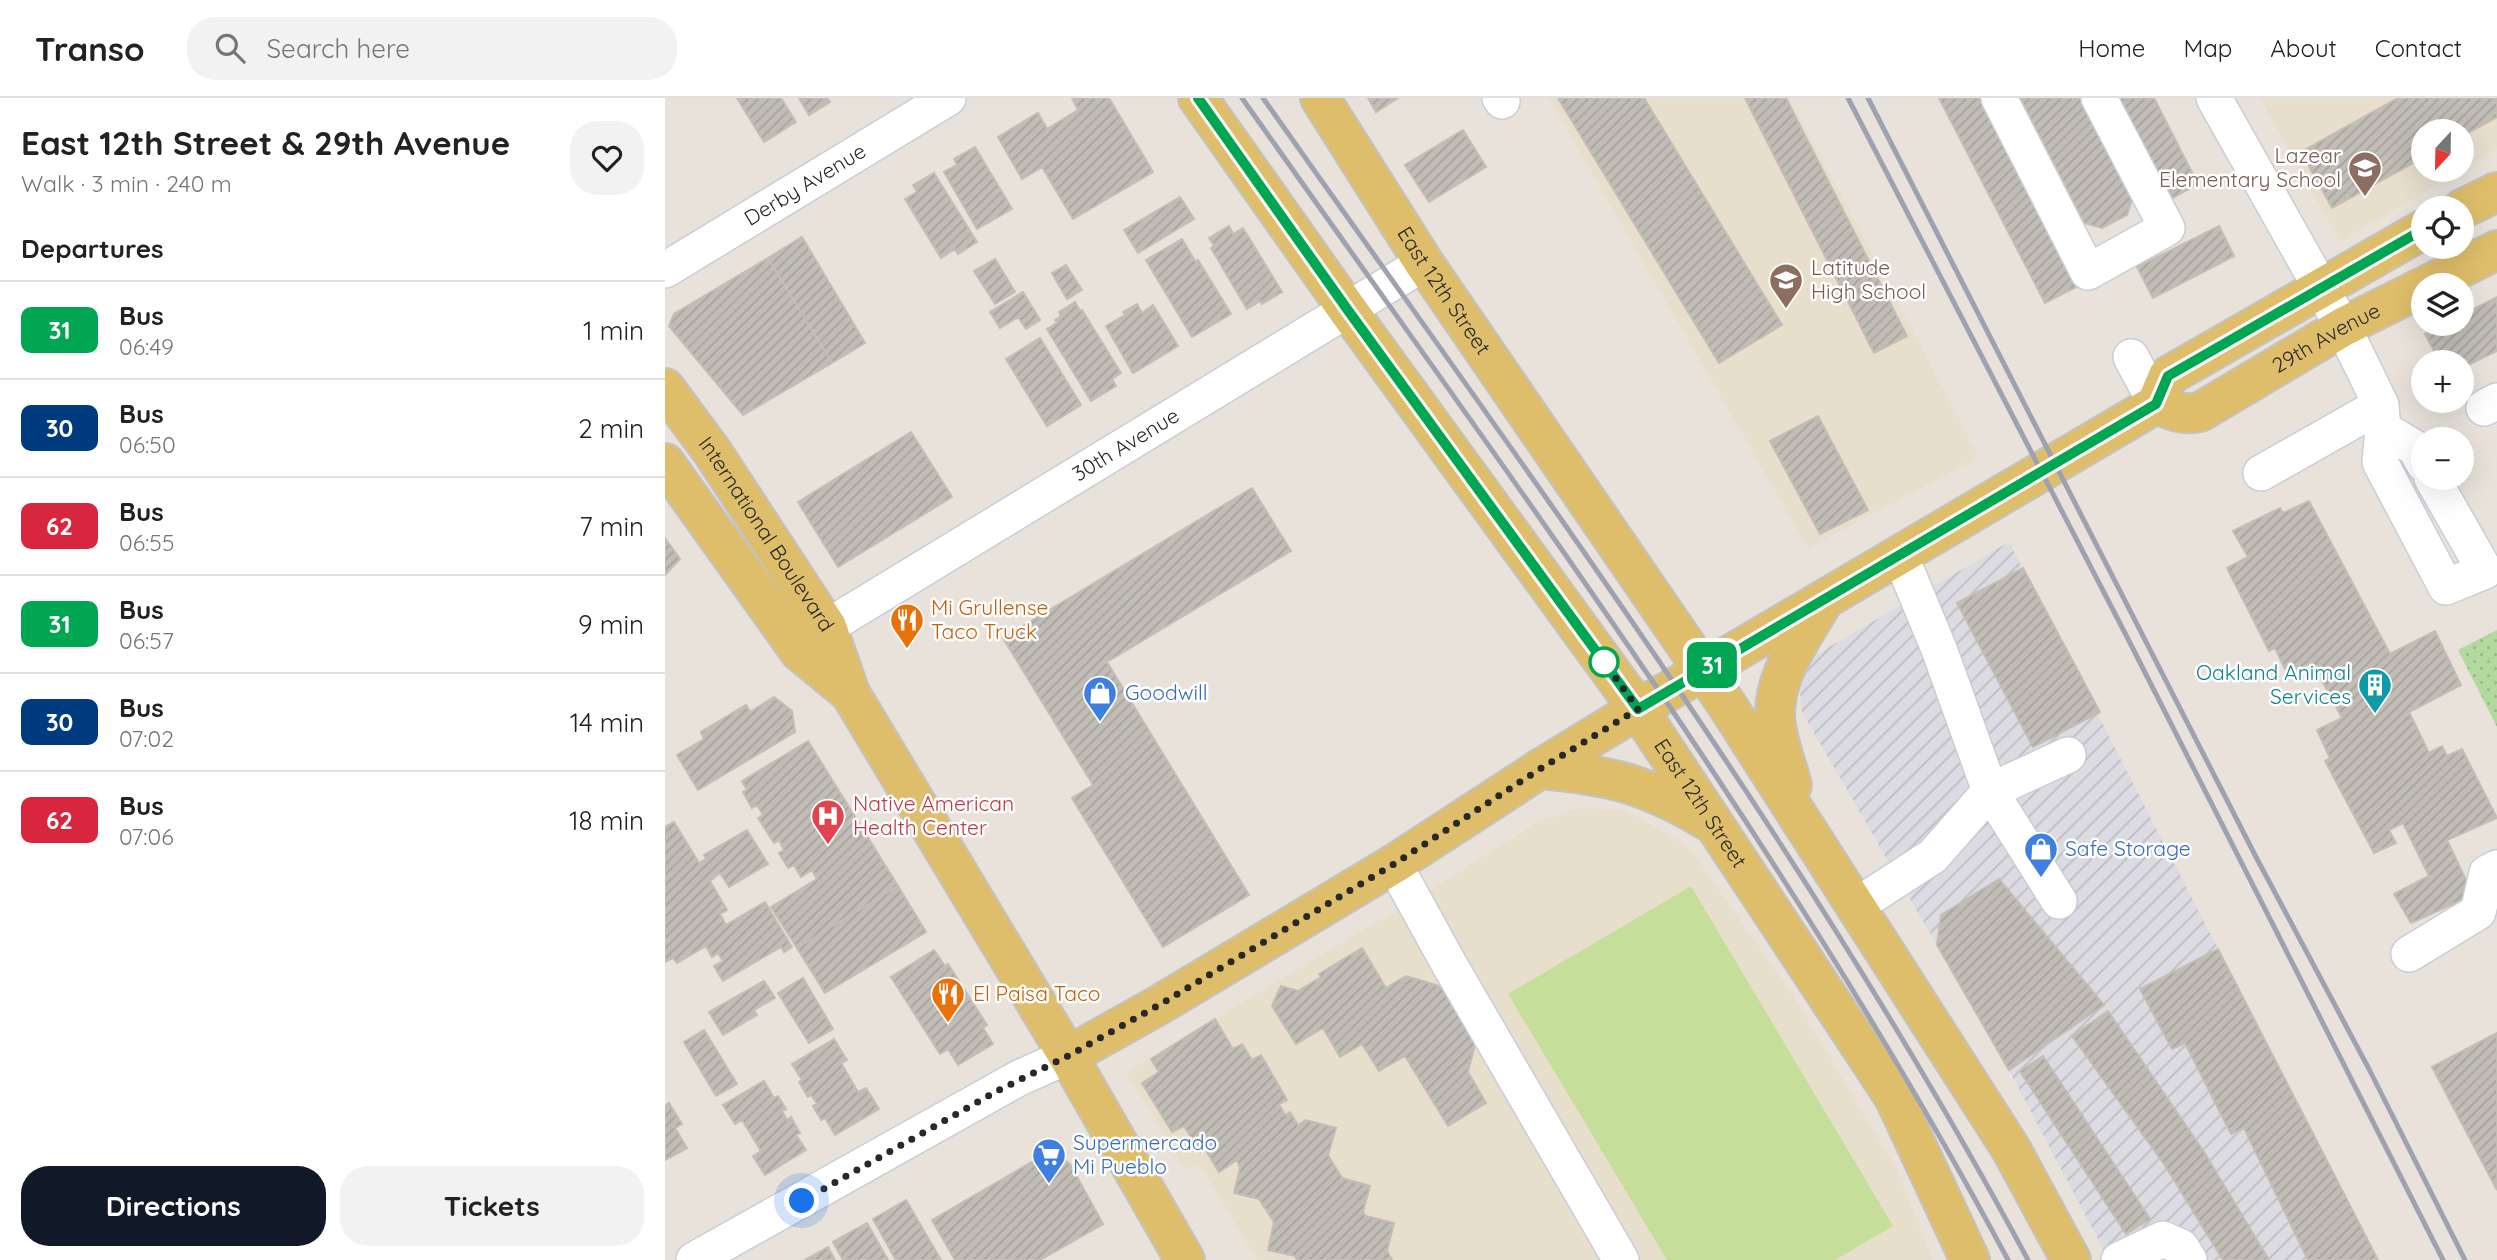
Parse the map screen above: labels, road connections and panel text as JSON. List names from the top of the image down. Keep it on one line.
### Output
{"streets":{"main road":["East 12th Street","29th Avenue","International Boulevard"],"street":["Derby Avenue","30th Avenue"]},"crossings":[["East 12th Street","30th Avenue"],["30th Avenue","International Boulevard"]],"places":{"school or university":["Lazear Elementary School","Latitude High School"],"restaurant":["Mi Grullense Taco Truck","El Paisa Taco"],"building":["Oakland Animal Services"],"shop":["Goodwill","Safe Storage"],"hospital":["Native American Health Center"],"supermarket":["Supermercado Mi Pueblo"]},"lines":["bus line 31"],"north":"bottom","page":{"header":"Transo","search":"Search here","nav":["Home","Map","About","Contact"],"heading":[["East 12th Street & 29th Avenue","Walk · 3 min · 240 m"],"Departures"],"on_map":"31","map_buttons":["+","−"],"list":[{"mark":"31","name":"Bus","note":"06:49","value":"1 min"},{"mark":"30","name":"Bus","note":"06:50","value":"2 min"},{"mark":"62","name":"Bus","note":"06:55","value":"7 min"},{"mark":"31","name":"Bus","note":"06:57","value":"9 min"},{"mark":"30","name":"Bus","note":"07:02","value":"14 min"},{"mark":"62","name":"Bus","note":"07:06","value":"18 min"}],"buttons":["Directions","Tickets"]}}
